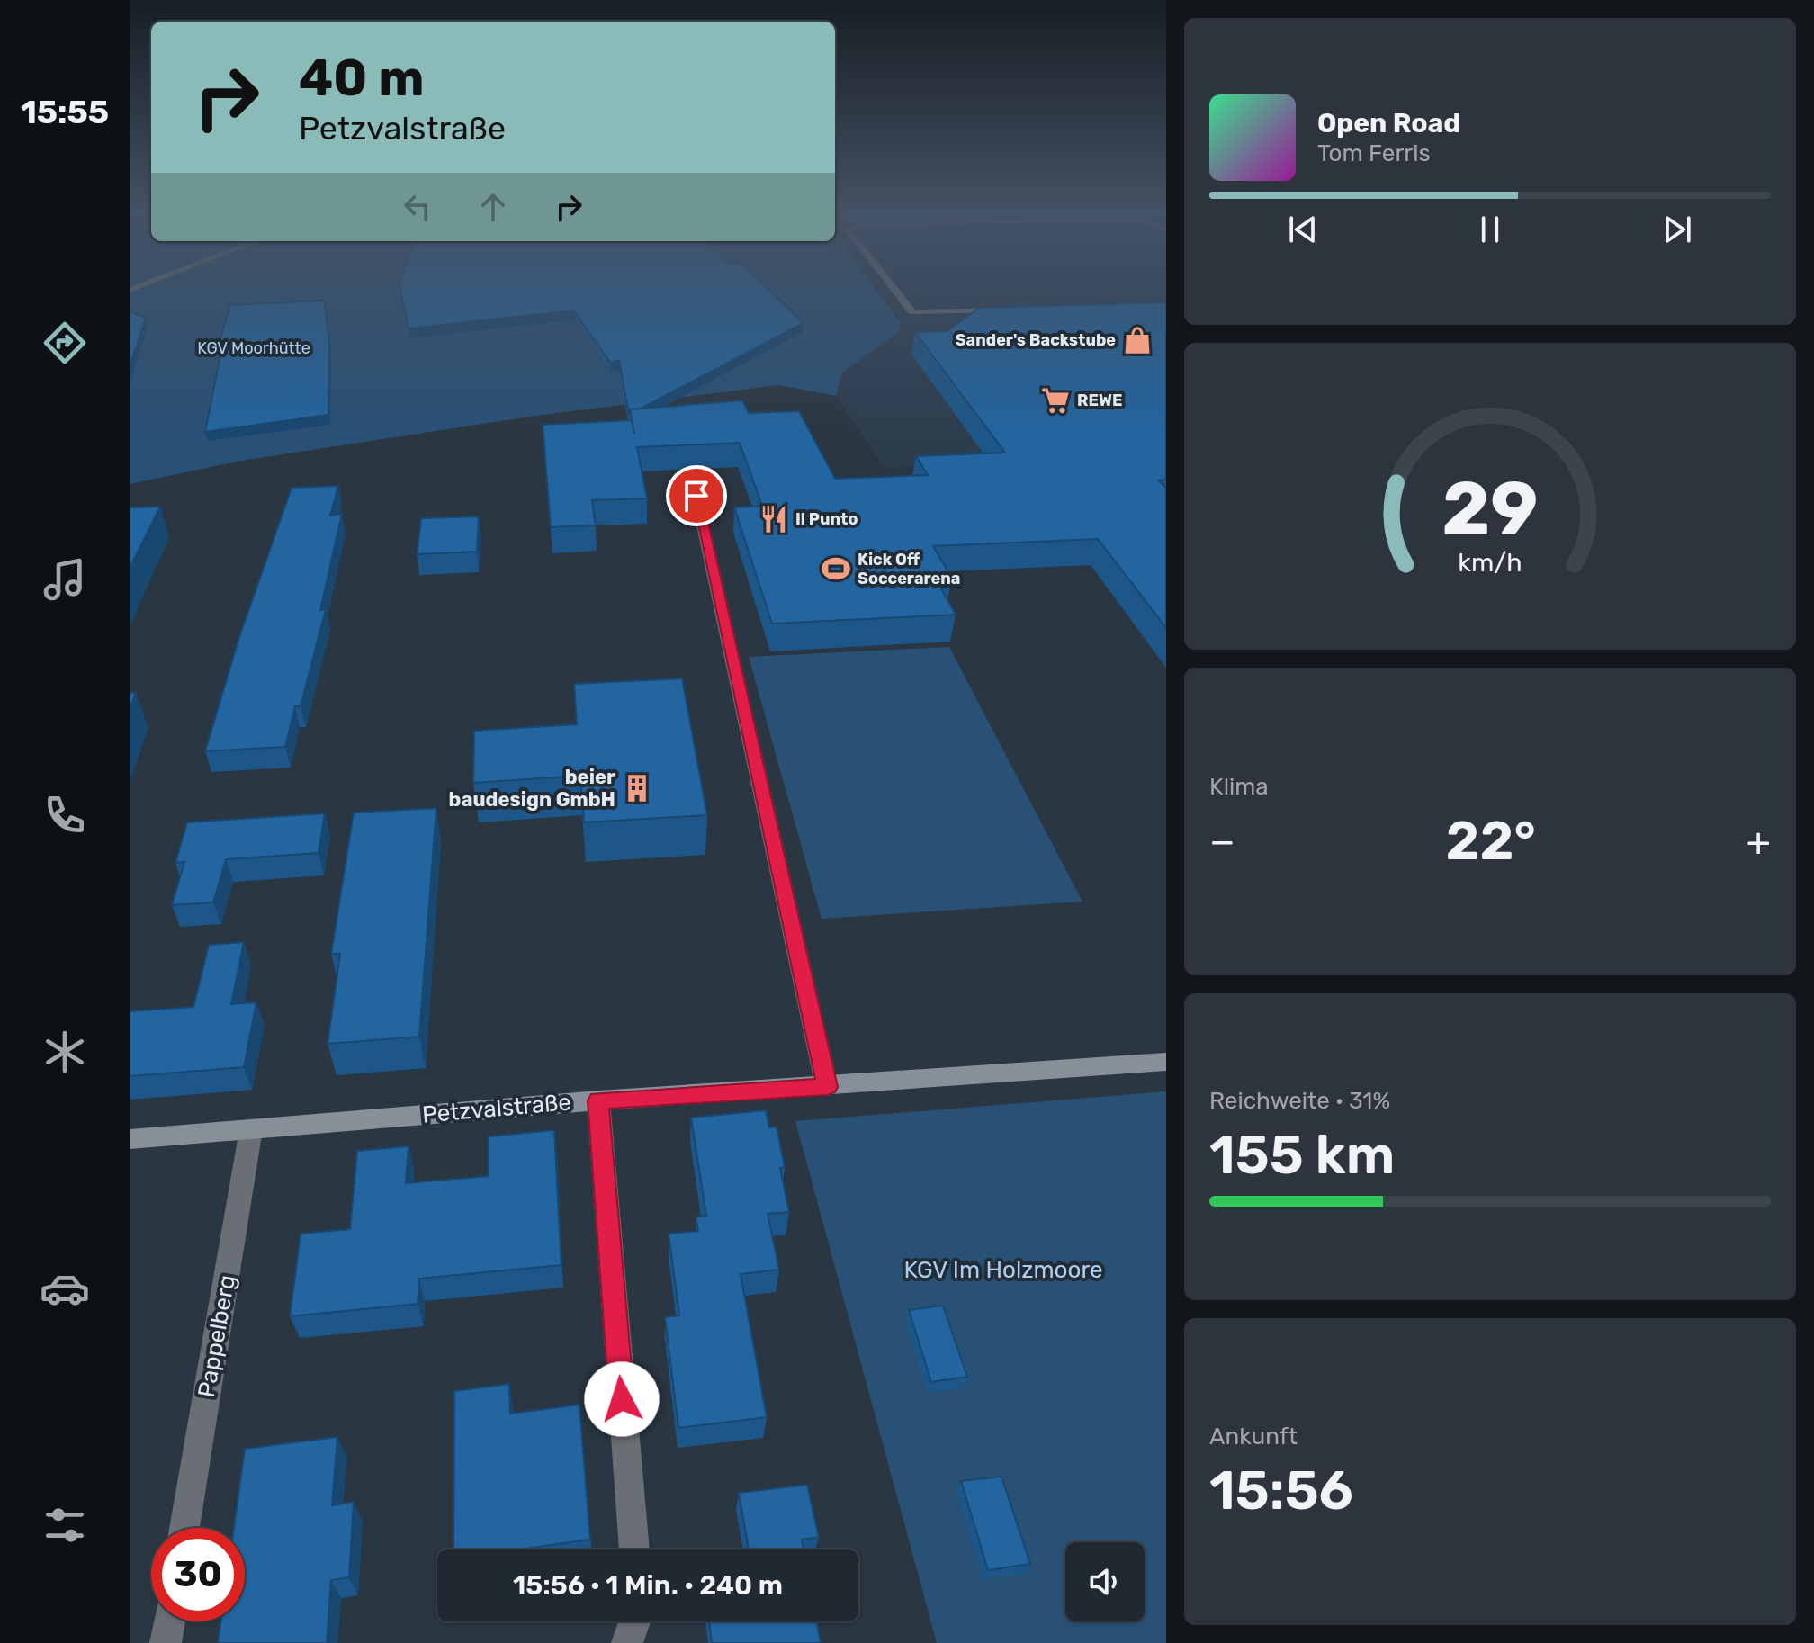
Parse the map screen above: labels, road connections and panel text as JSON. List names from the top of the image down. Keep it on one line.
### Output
{"streets":{"street":["Petzvalstraße","Pappelberg"]},"crossings":[["Petzvalstraße","Pappelberg"]],"parks":["KGV Moorhütte","KGV Im Holzmoore"],"places":{"shop":["Sander's Backstube"],"supermarket":["REWE"],"restaurant":["Il Punto"],"sports":["Kick Off Soccerarena"],"building":["beier baudesign GmbH"]},"page":{"tabs":"15:55","turn":["40 m","Petzvalstraße"],"song":["Open Road","Tom Ferris"],"tile":["Klima",["Reichweite · 31%","155 km"],["Ankunft","15:56"]],"heat":["−","22°","+"],"limit":"30","trip":"15:56 · 1 Min. · 240 m","gauge":["29","km/h"]}}
